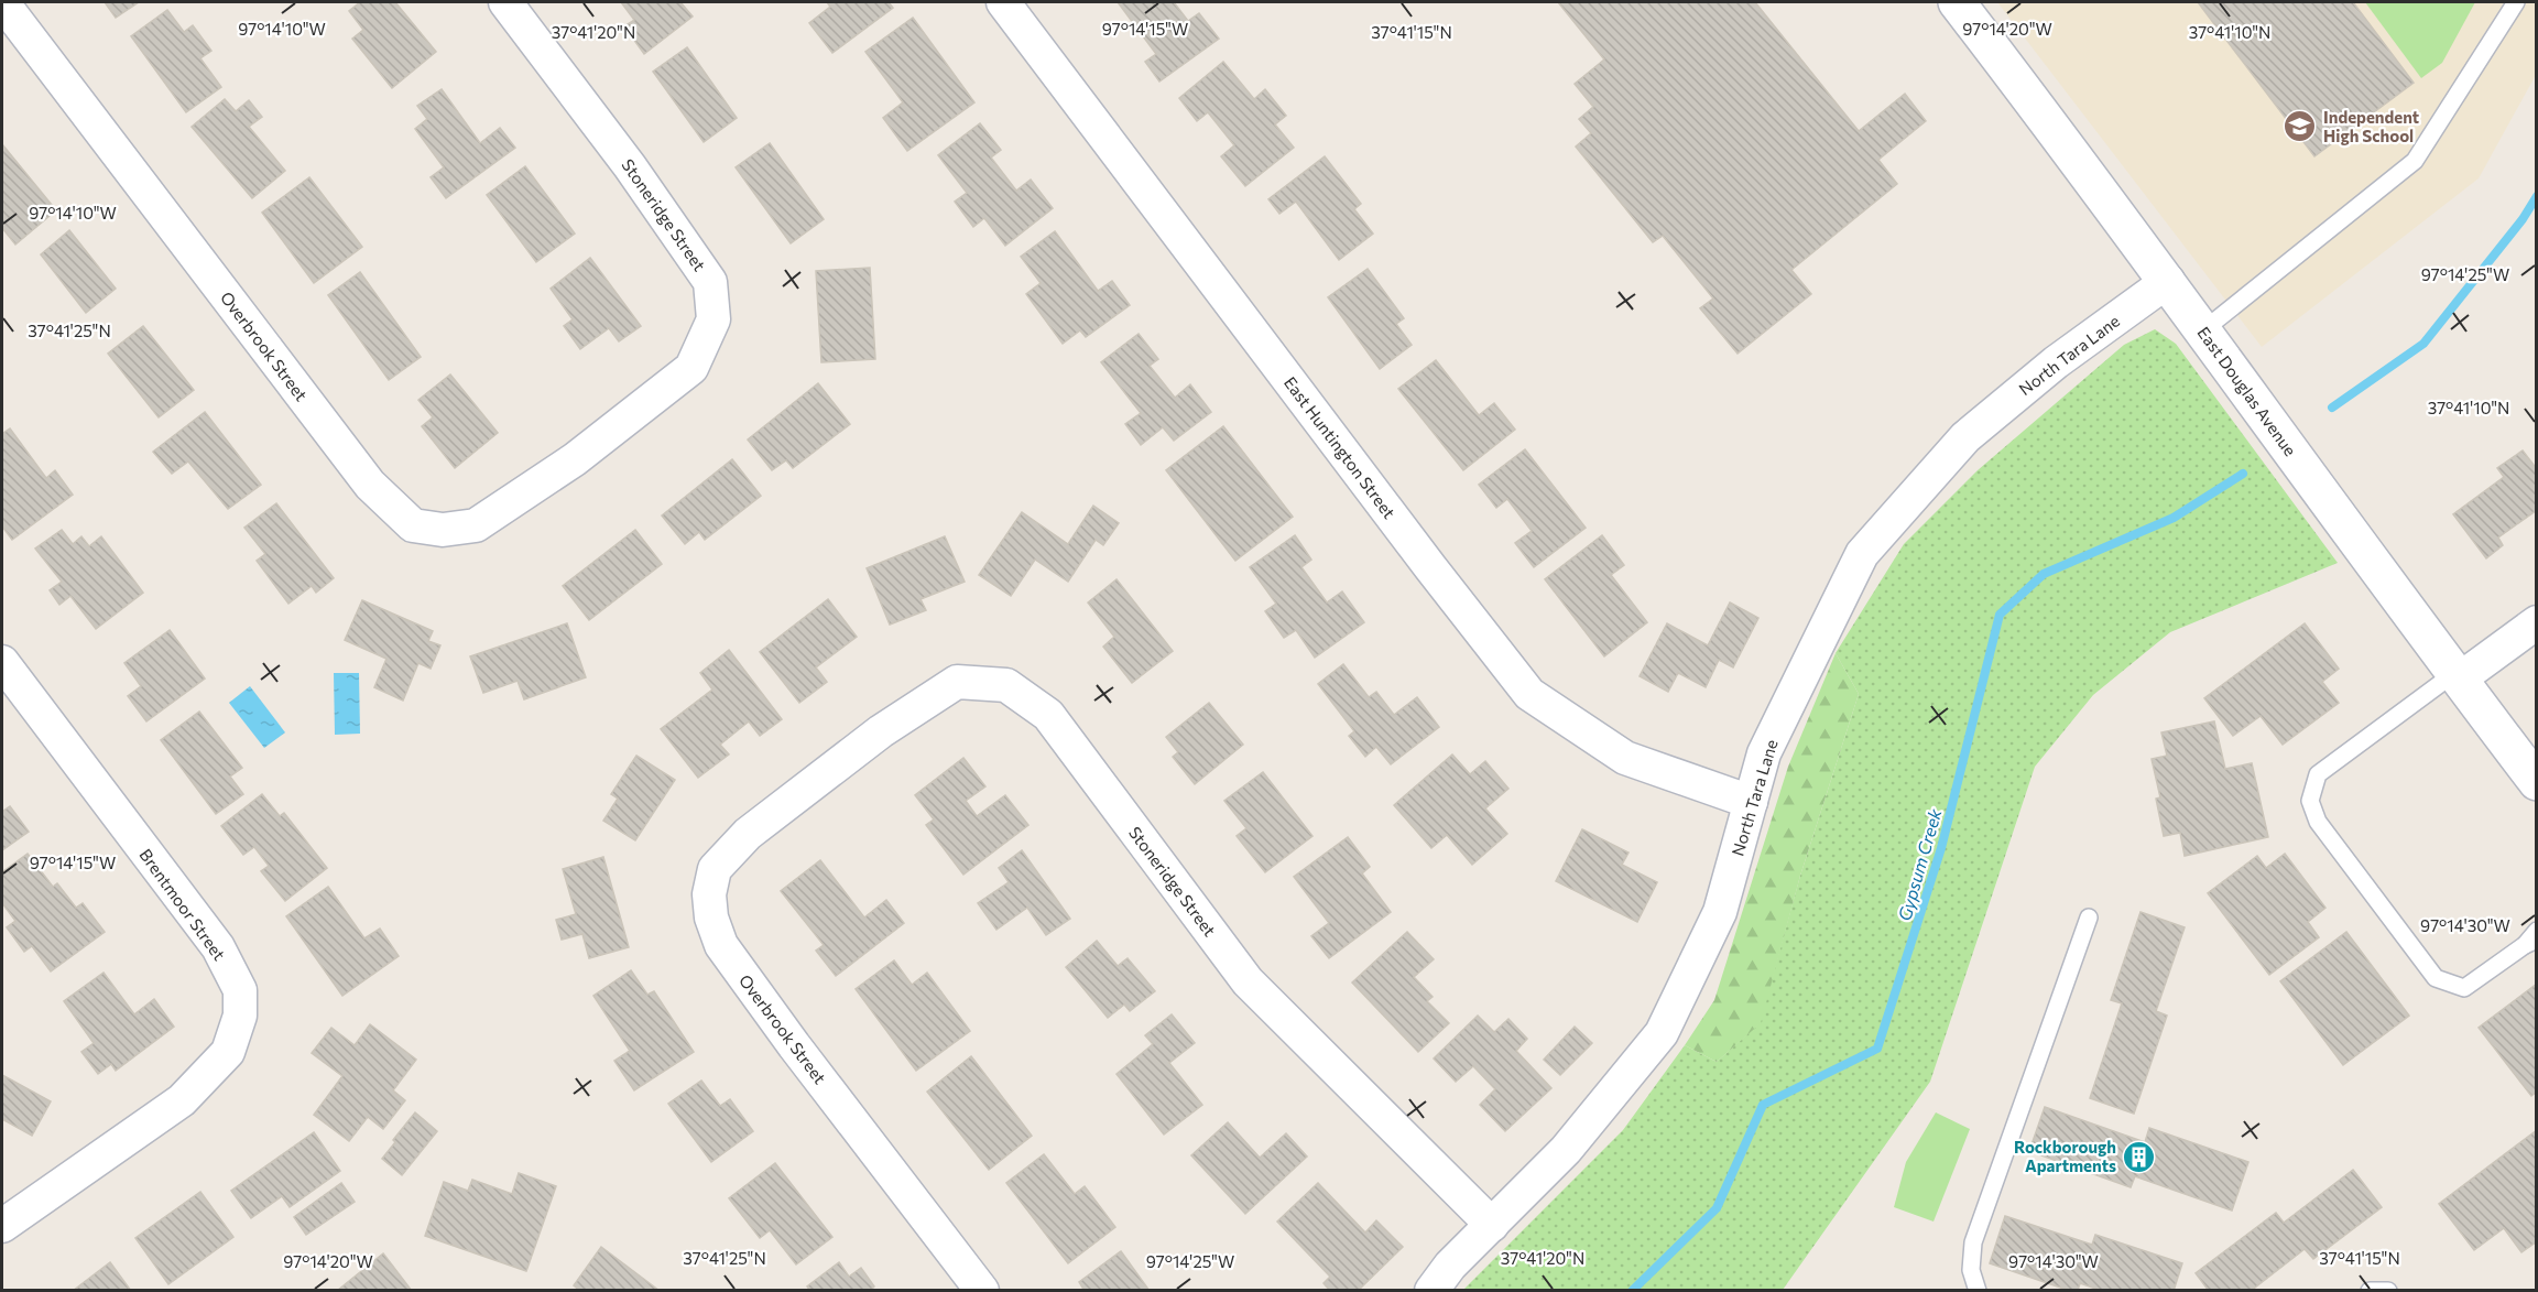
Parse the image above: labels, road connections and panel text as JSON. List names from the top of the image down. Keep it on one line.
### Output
{"streets":{"street":["Stoneridge Street","Overbrook Street","North Tara Lane","East Douglas Avenue","East Huntington Street","Brentmoor Street"]},"crossings":[["Stoneridge Street","Overbrook Street"],["Stoneridge Street","North Tara Lane"],["North Tara Lane","East Douglas Avenue"],["North Tara Lane","East Huntington Street"]],"water":["Gypsum Creek"],"places":{"school or university":["Independent High School"],"building":["Rockborough Apartments"]},"coordinates":["97°14'20\"W","97°14'10\"W","97°14'15\"W","37°41'20\"N","37°41'15\"N","37°41'10\"N","97°14'25\"W","37°41'25\"N","97°14'30\"W"]}
